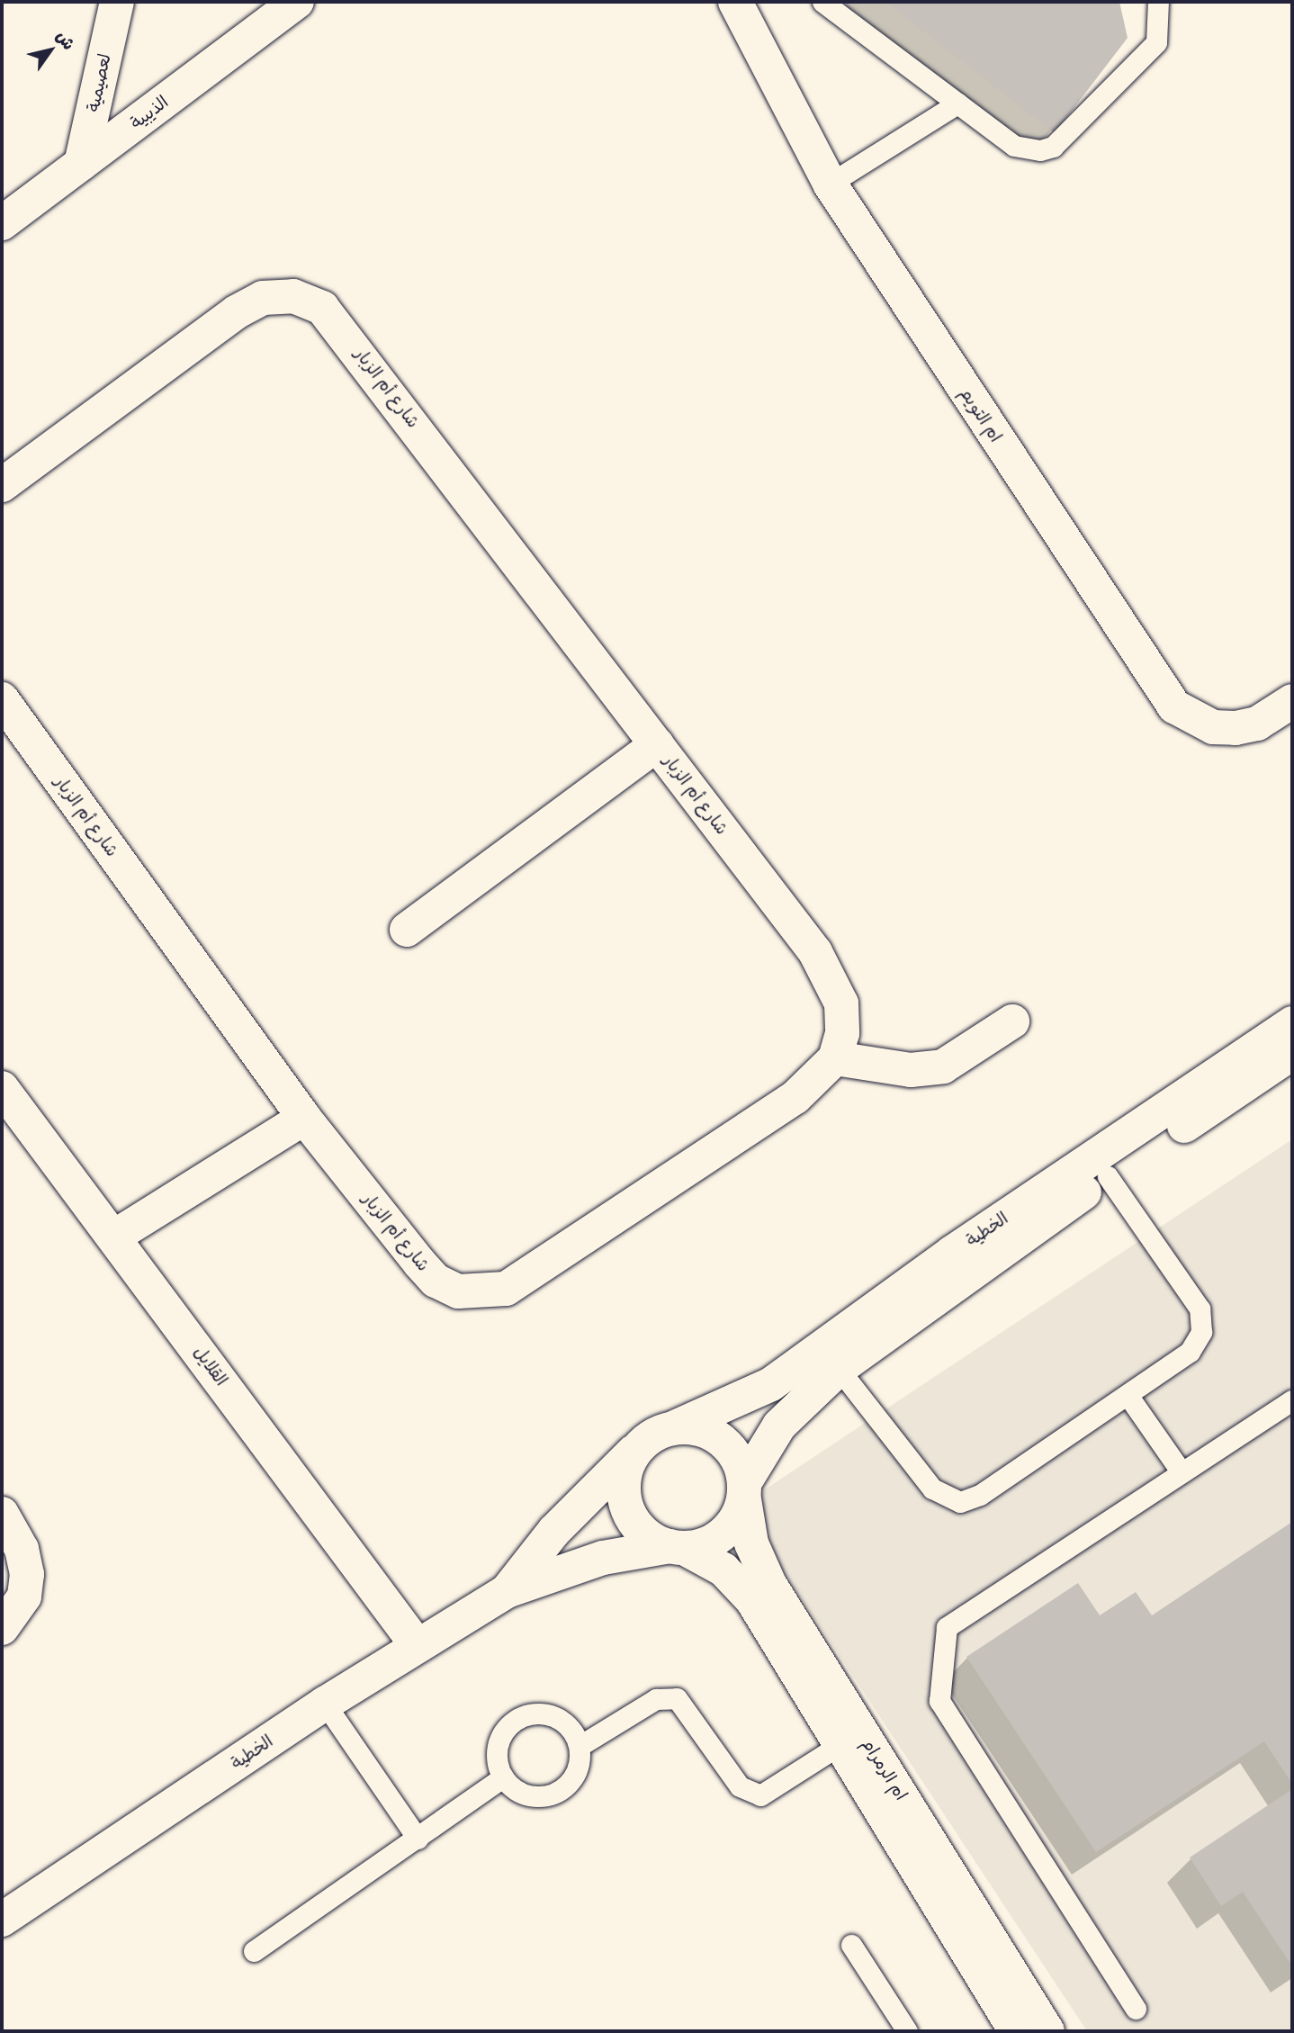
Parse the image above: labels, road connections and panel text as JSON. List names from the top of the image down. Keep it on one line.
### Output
{"streets":{"street":["لعصيمية","الذيبية","شارع أم الزبار","ام التويم","الخطية","القلايل","ام الرمرام"]},"crossings":[["لعصيمية","الذيبية"],["الخطية","القلايل"],["الخطية","ام الرمرام"]],"north":"top right"}
